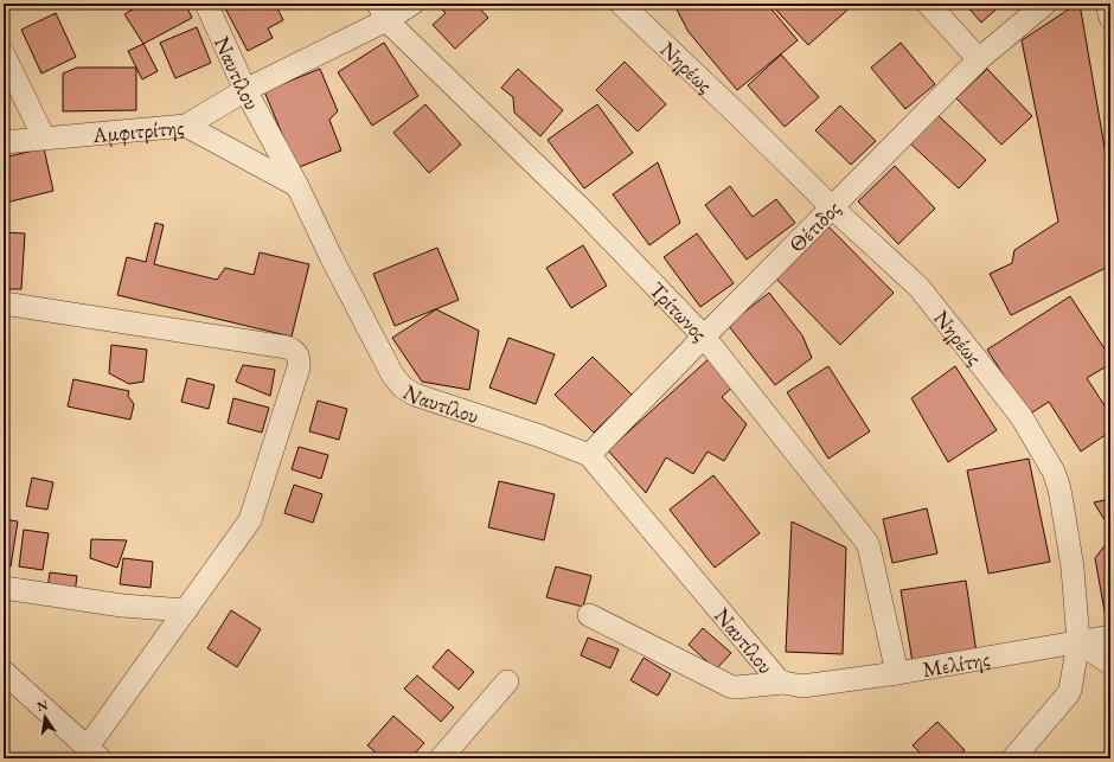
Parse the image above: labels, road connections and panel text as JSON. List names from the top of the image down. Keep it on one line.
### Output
{"streets":{"street":["Νηρέως","Ναυτίλου","Αμφιτρίτης","Θέτιδος","Τρίτωνος","Μελίτης"]},"crossings":[["Νηρέως","Θέτιδος"],["Νηρέως","Μελίτης"],["Ναυτίλου","Αμφιτρίτης"],["Ναυτίλου","Θέτιδος"],["Ναυτίλου","Μελίτης"],["Αμφιτρίτης","Τρίτωνος"],["Θέτιδος","Τρίτωνος"],["Τρίτωνος","Μελίτης"]],"north":"top"}
